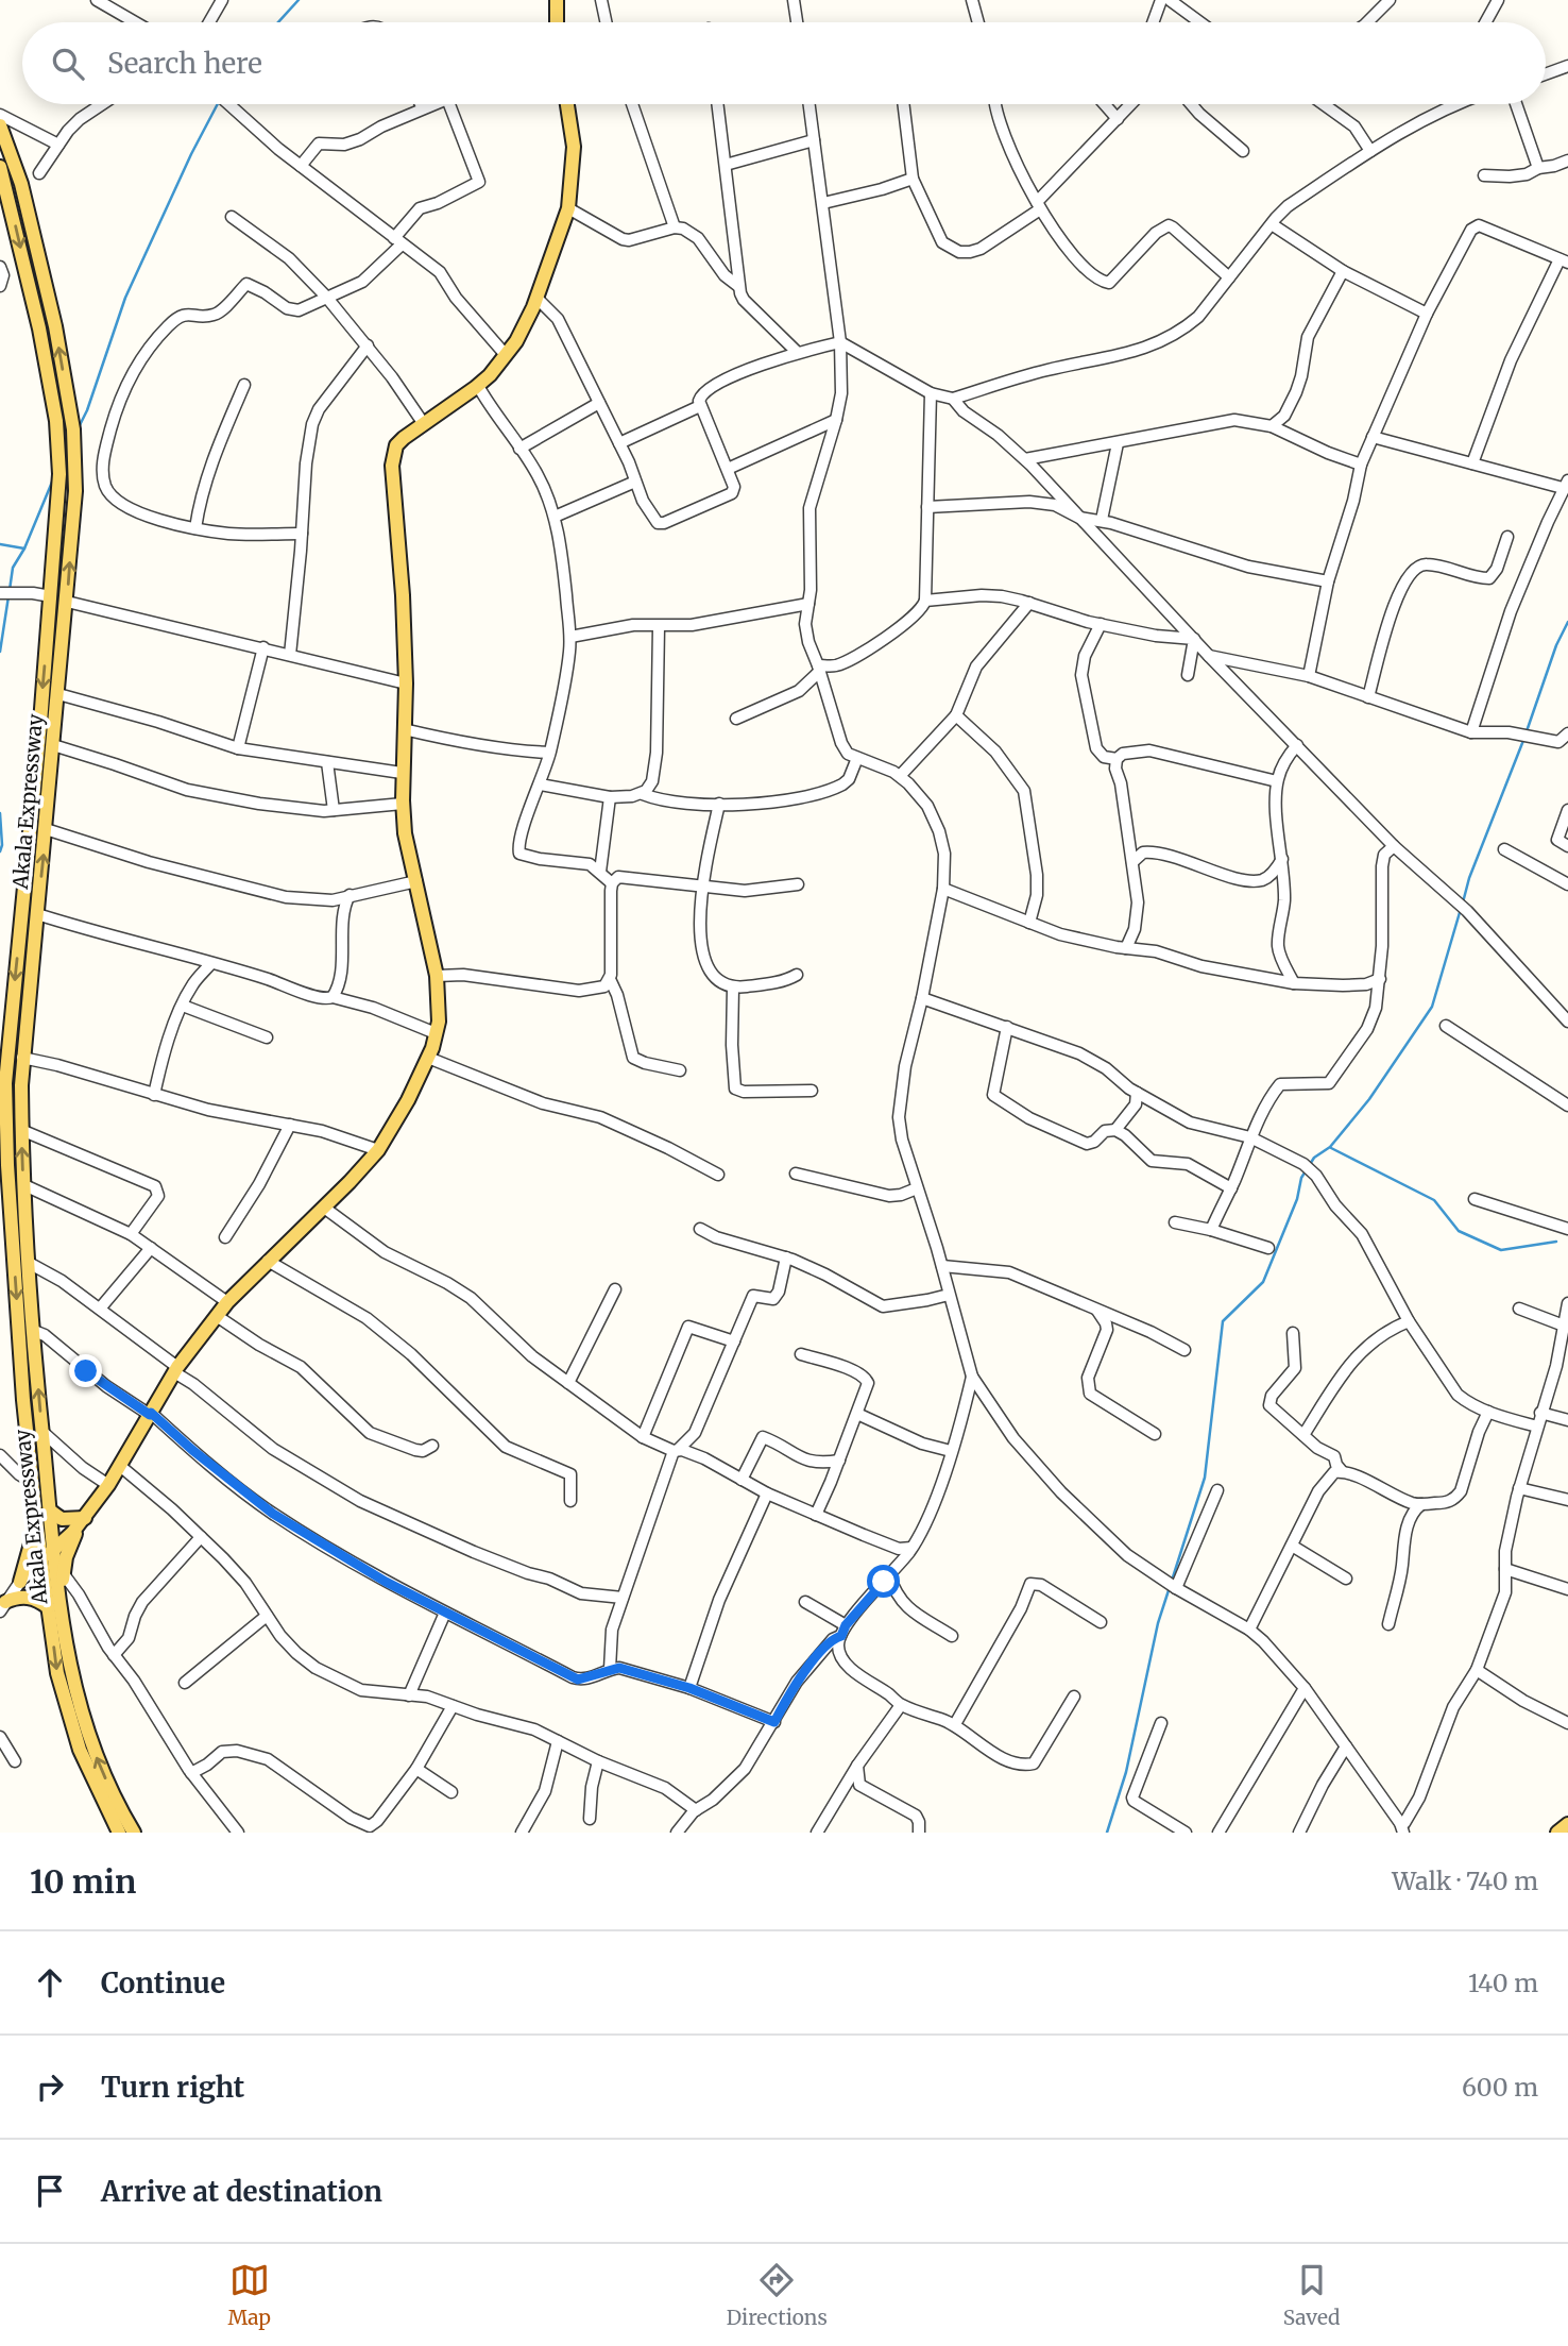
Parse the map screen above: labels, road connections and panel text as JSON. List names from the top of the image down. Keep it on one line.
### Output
{"streets":{"main road":["Akala Expressway"]},"page":{"search":"Search here","heading":["10 min","Walk · 740 m"],"list":[["Continue","140 m"],["Turn right","600 m"],"Arrive at destination"],"nav":["Map","Directions","Saved"]}}
